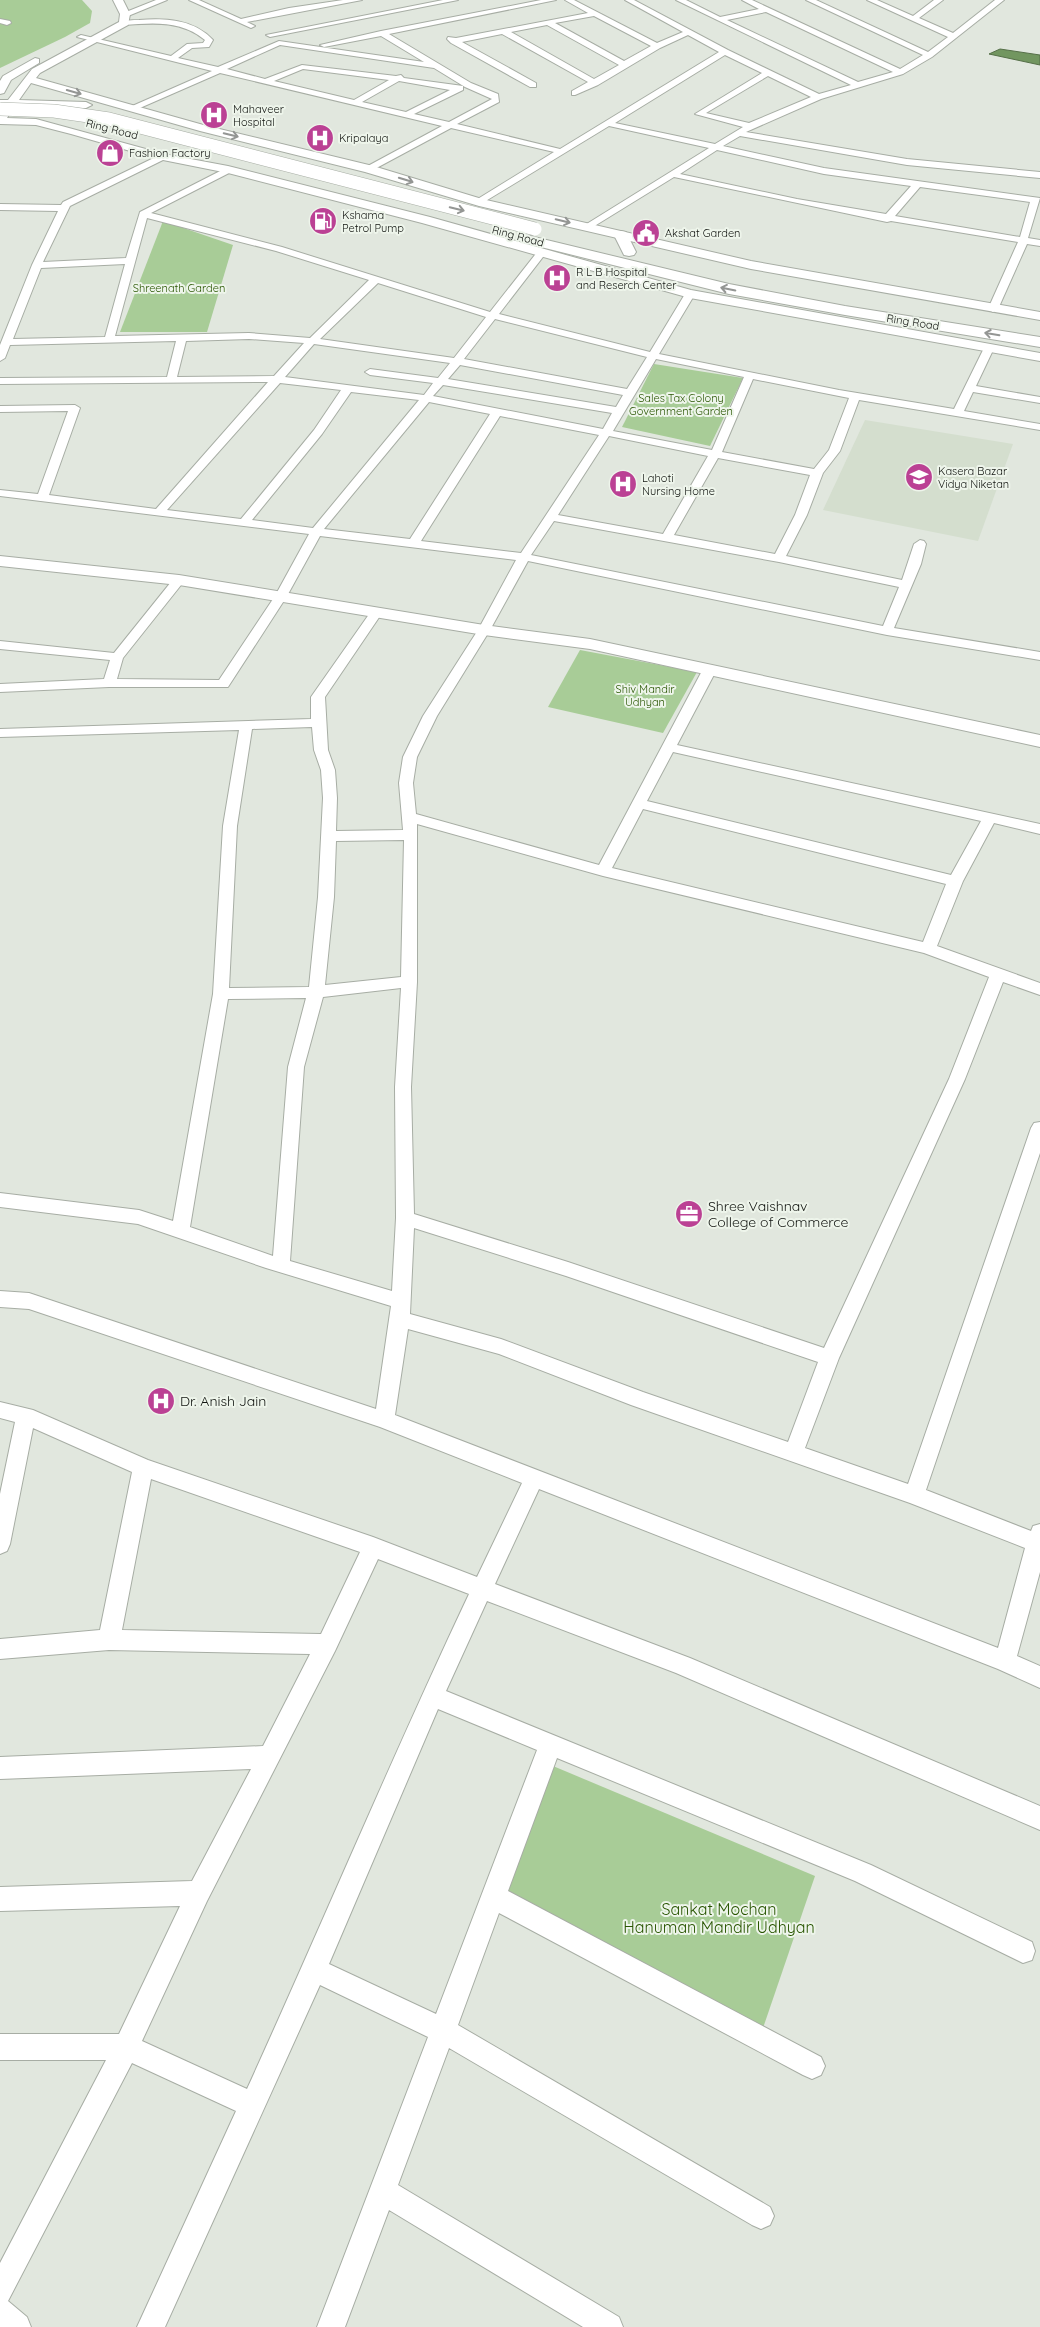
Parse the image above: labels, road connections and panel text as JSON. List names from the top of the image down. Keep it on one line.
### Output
{"streets":{"highway":["Ring Road"]},"parks":["Shreenath Garden","Sales Tax Colony Government Garden","Shiv Mandir Udhyan","Sankat Mochan Hanuman Mandir Udhyan"],"places":{"hospital":["Mahaveer Hospital","Kripalaya","R L B Hospital and Reserch Center","Lahoti Nursing Home","Dr. Anish Jain"],"shop":["Fashion Factory"],"fuel station":["Kshama Petrol Pump"],"public building":["Akshat Garden"],"school or university":["Kasera Bazar Vidya Niketan"],"office":["Shree Vaishnav College of Commerce"]}}
